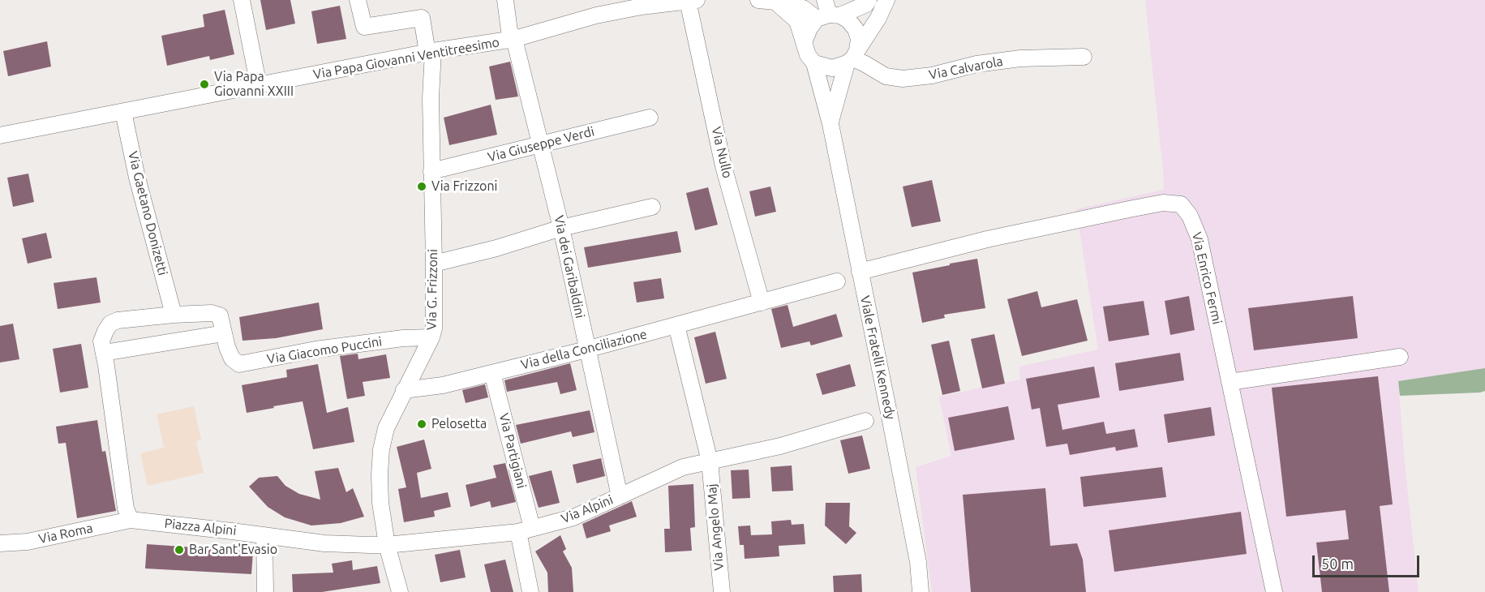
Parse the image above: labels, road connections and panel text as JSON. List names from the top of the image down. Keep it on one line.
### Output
{"streets":{"street":["Via Papa Giovanni Ventitreesimo","Via Calvarola","Via Giuseppe Verdi","Via Nullo","Via Gaetano Donizetti","Via dei Garibaldini","Via Enrico Fermi","Via G. Frizzoni","Via della Conciliazione","Via Giacomo Puccini","Viale Fratelli Kennedy","Via Partigiani","Via Alpini","Piazza Alpini","Via Angelo Maj","Via Roma"]},"crossings":[["Via Papa Giovanni Ventitreesimo","Via Nullo"],["Via Papa Giovanni Ventitreesimo","Via Gaetano Donizetti"],["Via Papa Giovanni Ventitreesimo","Via dei Garibaldini"],["Via Papa Giovanni Ventitreesimo","Via G. Frizzoni"],["Via Calvarola","Viale Fratelli Kennedy"],["Via Giuseppe Verdi","Via dei Garibaldini"],["Via Giuseppe Verdi","Via G. Frizzoni"],["Via Nullo","Via della Conciliazione"],["Via Gaetano Donizetti","Via Giacomo Puccini"],["Via dei Garibaldini","Via della Conciliazione"],["Via dei Garibaldini","Via Alpini"],["Via Enrico Fermi","Viale Fratelli Kennedy"],["Via G. Frizzoni","Via della Conciliazione"],["Via G. Frizzoni","Via Giacomo Puccini"],["Via G. Frizzoni","Via Alpini"],["Via G. Frizzoni","Piazza Alpini"],["Via della Conciliazione","Via Partigiani"],["Via della Conciliazione","Via Angelo Maj"],["Via Partigiani","Via Alpini"],["Via Alpini","Piazza Alpini"],["Via Alpini","Via Angelo Maj"],["Piazza Alpini","Via Roma"]],"places":["Via Papa Giovanni XXIII","Via Frizzoni","Pelosetta","Bar Sant'Evasio"],"scale_bar":"50 m"}
